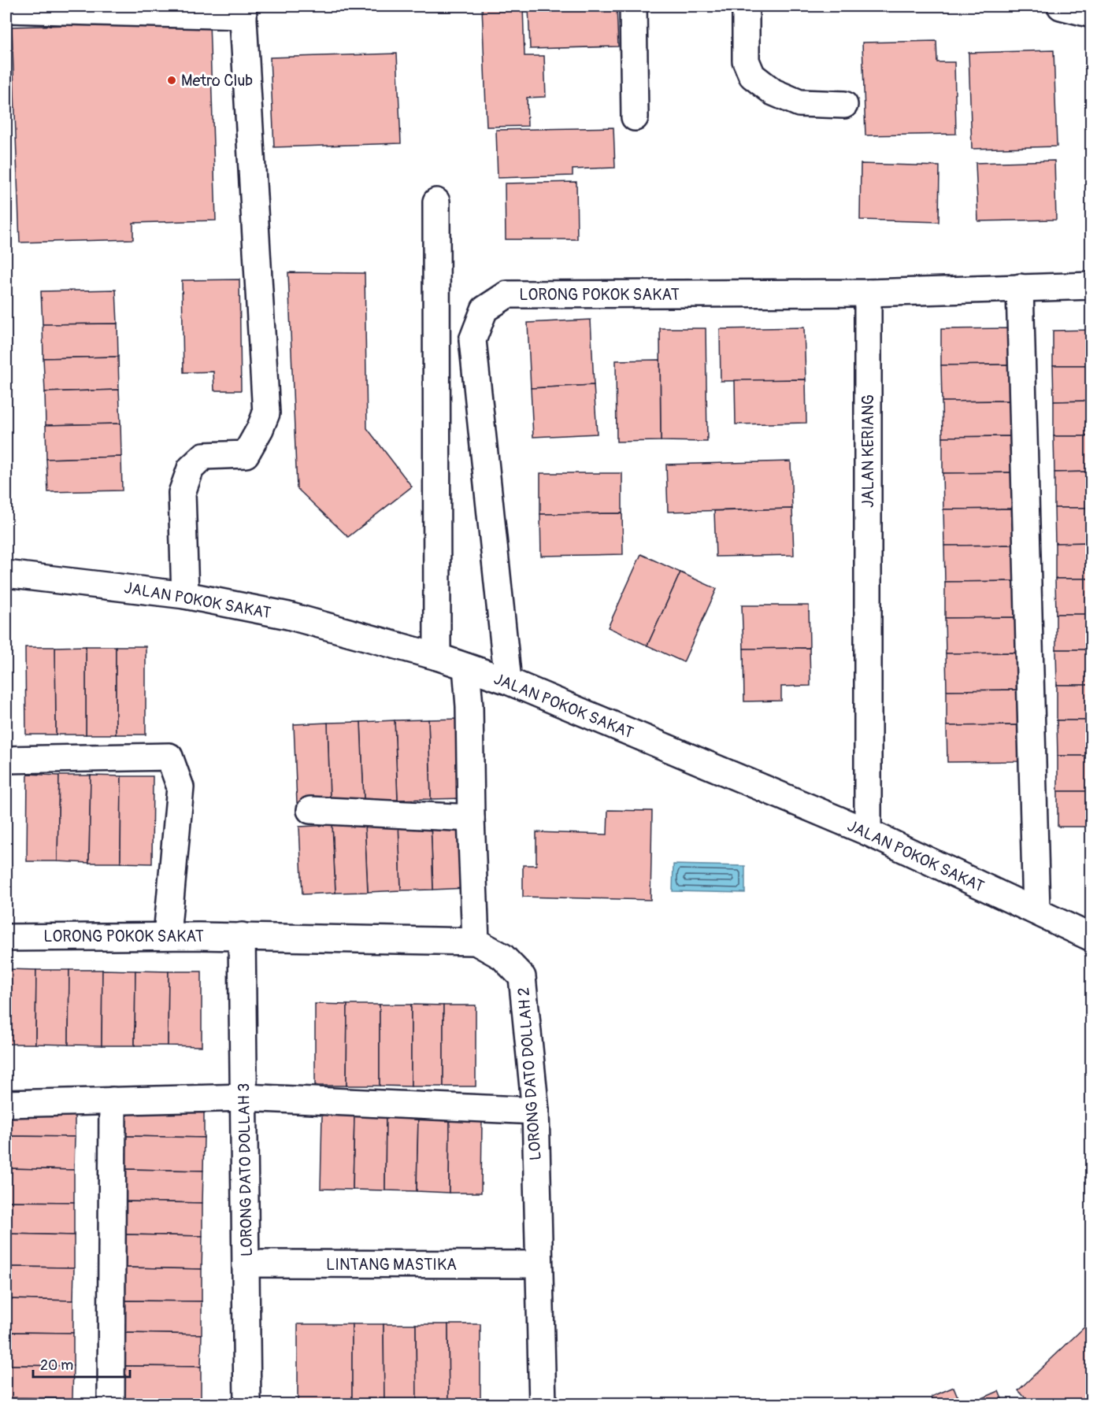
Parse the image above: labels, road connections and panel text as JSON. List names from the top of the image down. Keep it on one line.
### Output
{"streets":{"street":["LORONG POKOK SAKAT","JALAN KERIANG","JALAN POKOK SAKAT","LORONG DATO DOLLAH 2","LORONG DATO DOLLAH 3","LINTANG MASTIKA"]},"crossings":[["LORONG POKOK SAKAT","JALAN KERIANG"],["LORONG POKOK SAKAT","JALAN POKOK SAKAT"],["LORONG POKOK SAKAT","LORONG DATO DOLLAH 2"],["LORONG POKOK SAKAT","LORONG DATO DOLLAH 3"],["JALAN KERIANG","JALAN POKOK SAKAT"],["LORONG DATO DOLLAH 2","LORONG DATO DOLLAH 3"],["LORONG DATO DOLLAH 2","LINTANG MASTIKA"],["LORONG DATO DOLLAH 3","LINTANG MASTIKA"]],"places":["Metro Club"],"scale_bar":"20 m"}
